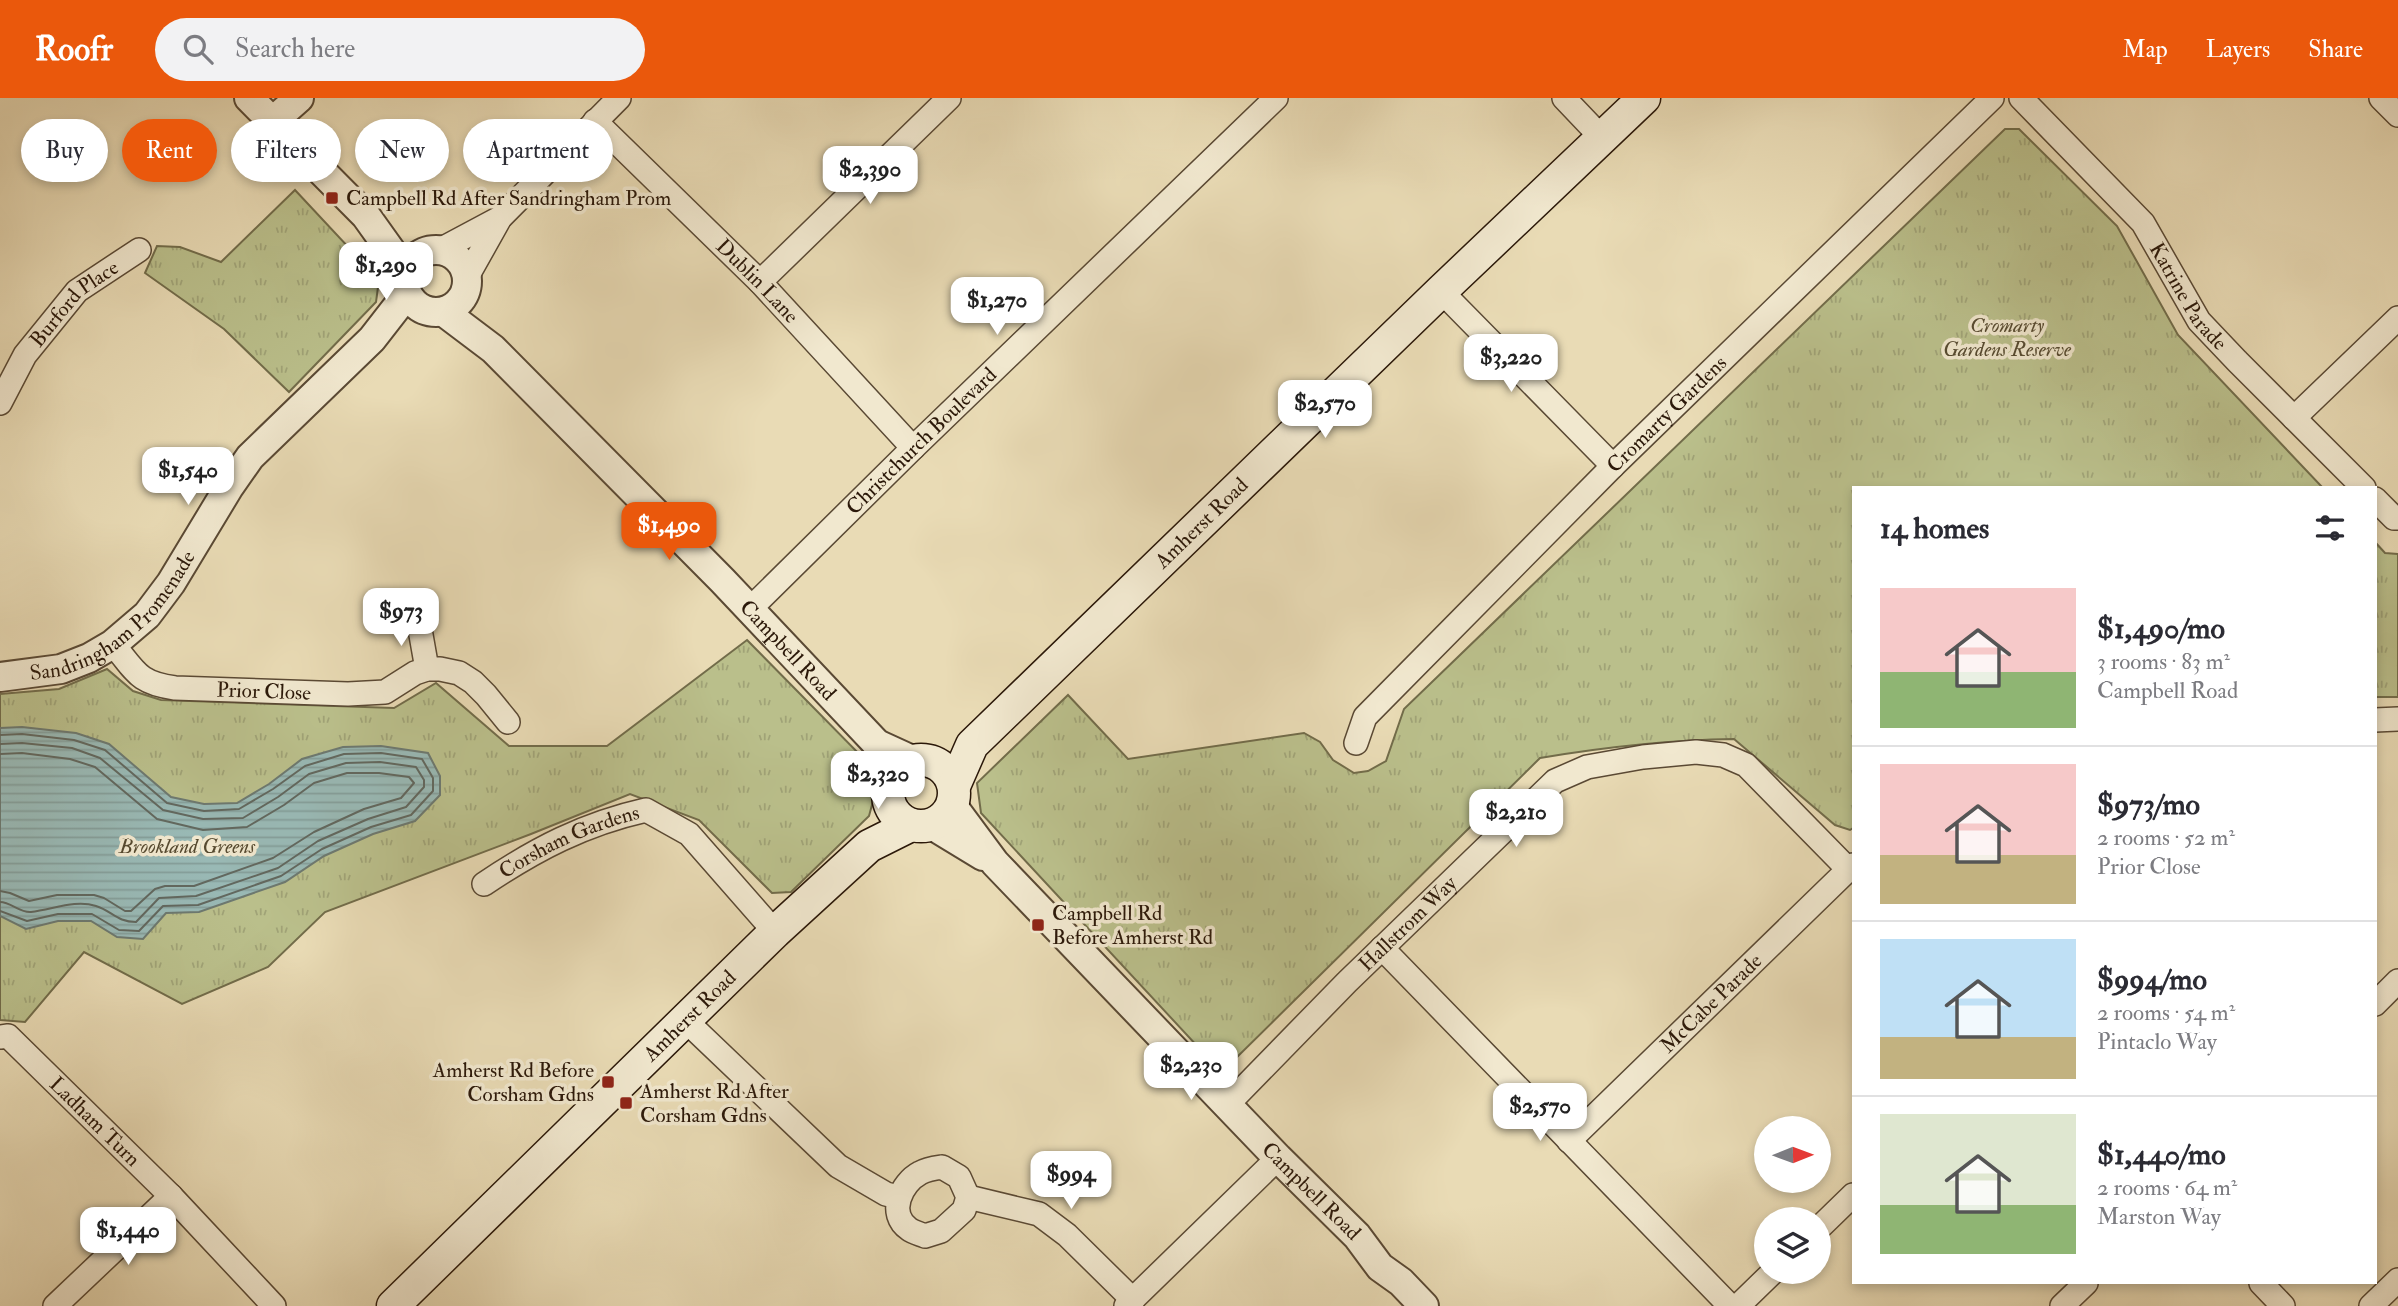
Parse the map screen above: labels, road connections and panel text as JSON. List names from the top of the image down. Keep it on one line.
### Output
{"streets":{"main road":["Amherst Road"],"street":["Dublin Lane","Katrine Parade","Burford Place","Cromarty Gardens","Christchurch Boulevard","Sandringham Promenade","Campbell Road","Prior Close","Corsham Gardens","Hallstrom Way","McCabe Parade","Ladham Turn"]},"crossings":[["Dublin Lane","Christchurch Boulevard"],["Christchurch Boulevard","Campbell Road"],["Amherst Road","Campbell Road"],["Amherst Road","Corsham Gardens"],["Sandringham Promenade","Campbell Road"],["Sandringham Promenade","Prior Close"],["Campbell Road","Hallstrom Way"],["Hallstrom Way","McCabe Parade"]],"parks":["Cromarty Gardens Reserve","Brookland Greens"],"places":{"transit":["Campbell Rd After Sandringham Prom","Campbell Rd Before Amherst Rd","Amherst Rd Before Corsham Gdns","Amherst Rd After Corsham Gdns"]},"north":"right","page":{"header":"Roofr","search":"Search here","nav":["Map","Layers","Share"],"chip":["Buy","Rent","Filters","New","Apartment"],"price":["$2,390","$1,290","$1,270","$3,220","$2,570","$1,540","$1,490","$973","$2,320","$2,210","$2,230","$2,570","$994","$1,440"],"heading":"14 homes","list":[{"name":"$1,490/mo","note":"3 rooms · 83 m² · Campbell Road"},{"name":"$973/mo","note":"2 rooms · 52 m² · Prior Close"},{"name":"$994/mo","note":"2 rooms · 54 m² · Pintaclo Way"},{"name":"$1,440/mo","note":"2 rooms · 64 m² · Marston Way"}]}}
